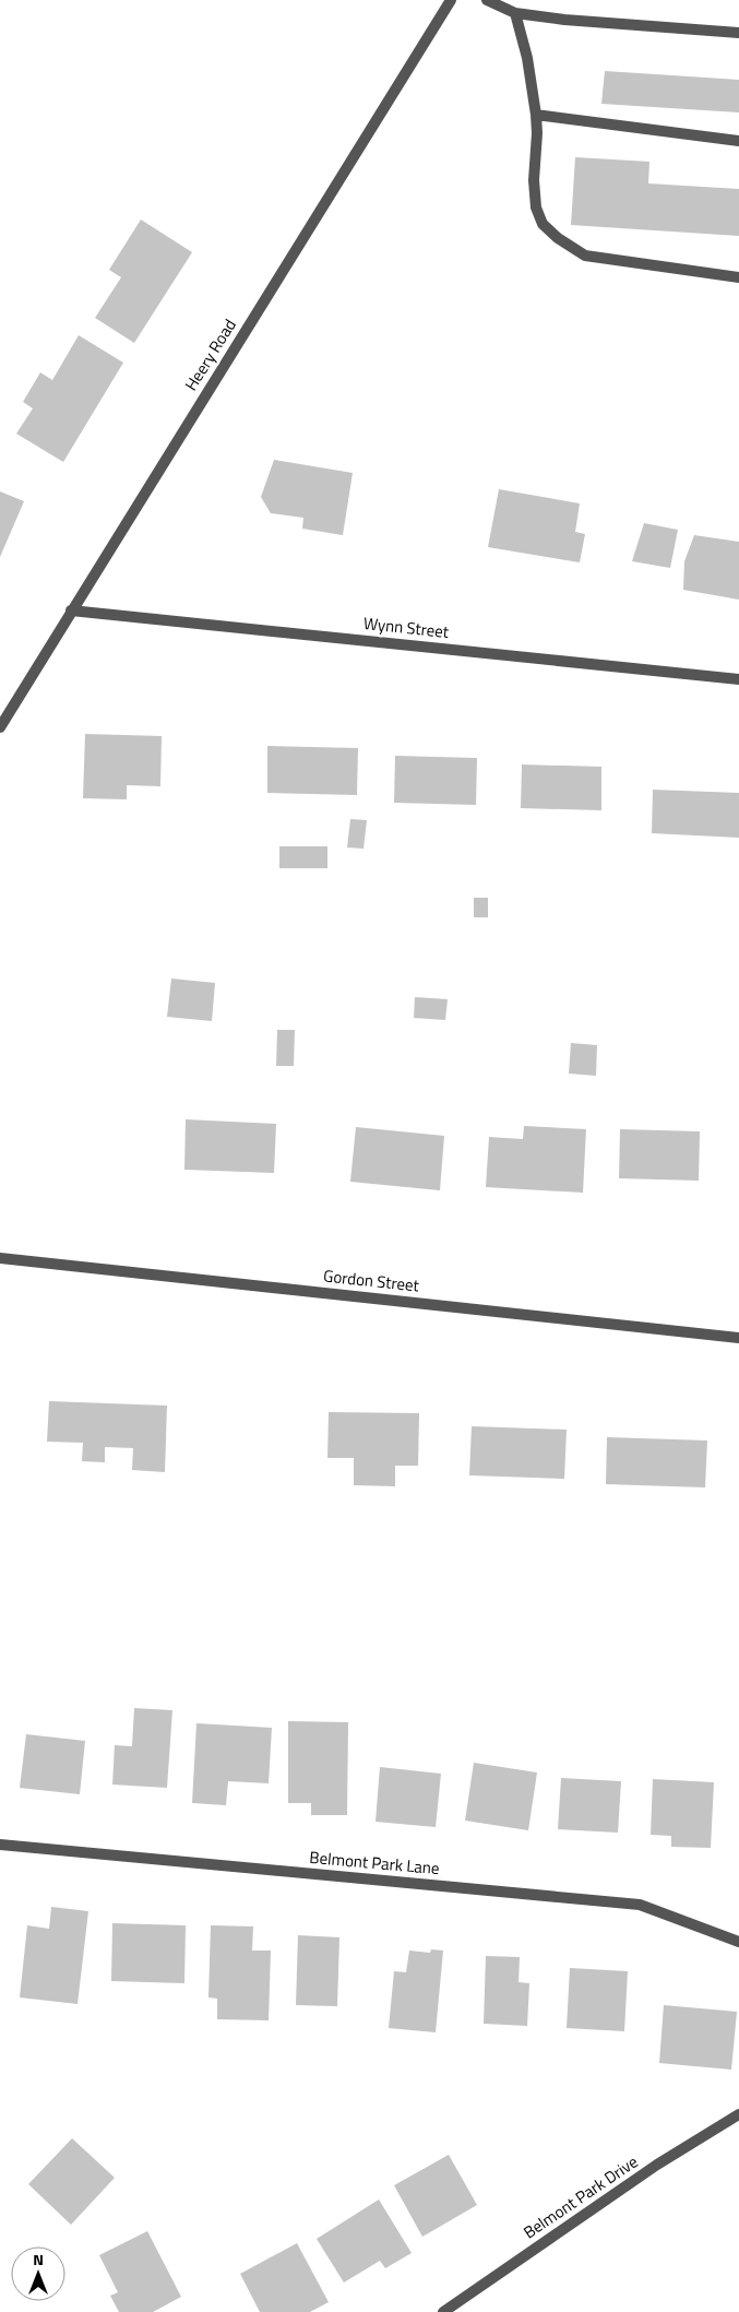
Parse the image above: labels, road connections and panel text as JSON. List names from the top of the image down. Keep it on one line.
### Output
{"streets":{"street":["Heery Road","Wynn Street","Gordon Street","Belmont Park Lane","Belmont Park Drive"]},"crossings":[["Heery Road","Wynn Street"]],"north":"top"}
